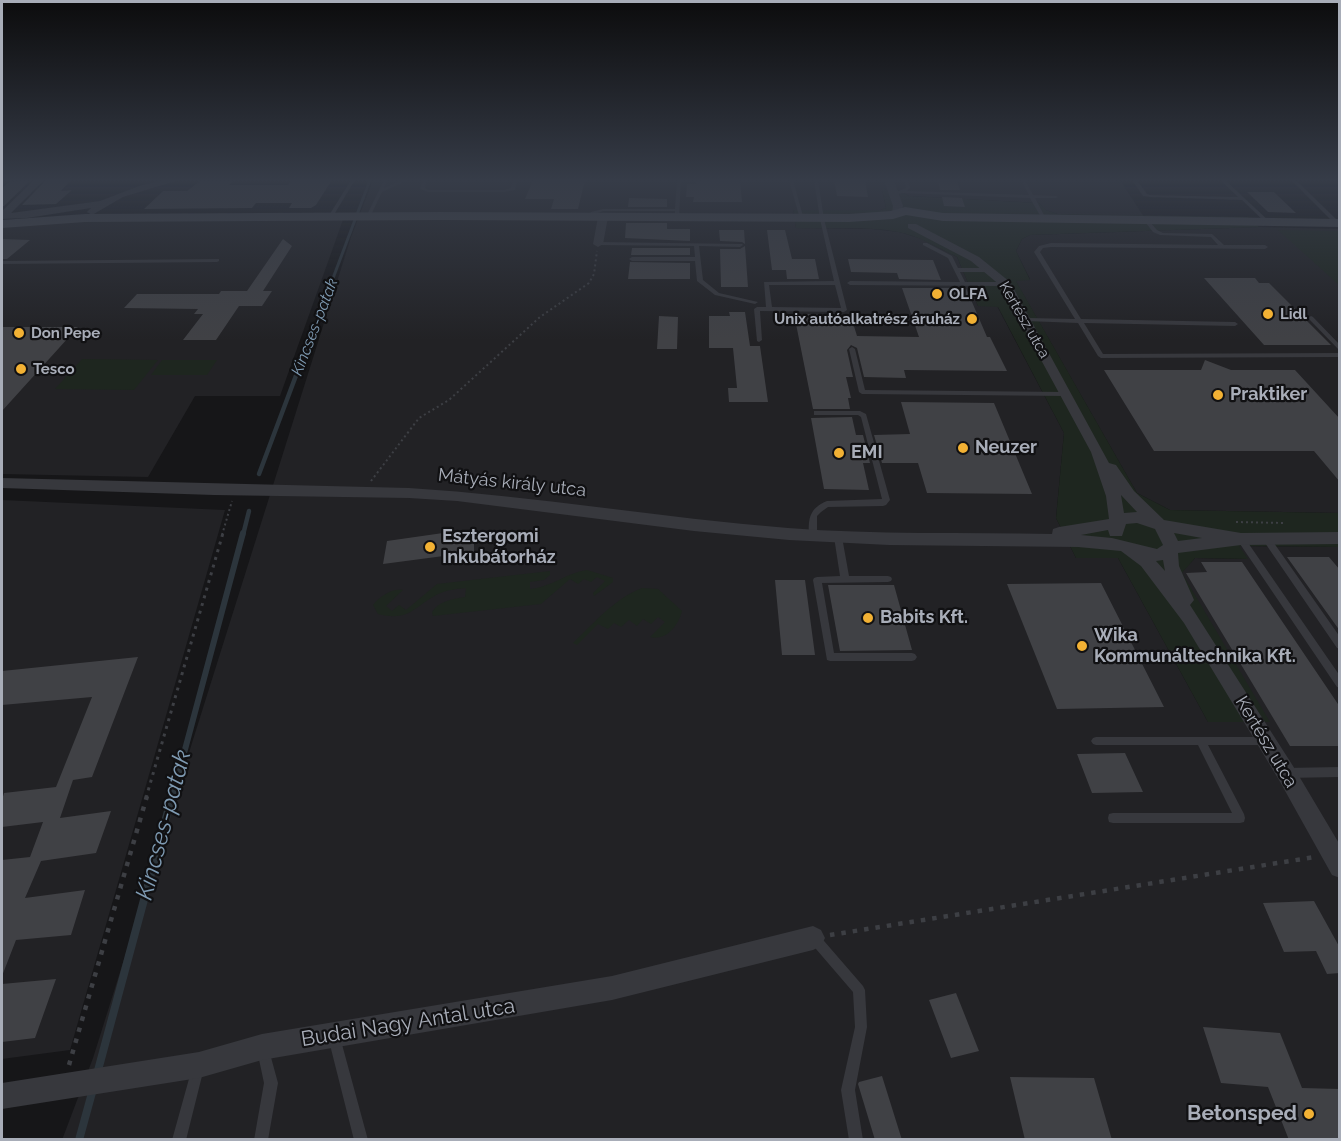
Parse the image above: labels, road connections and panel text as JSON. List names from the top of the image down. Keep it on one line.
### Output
{"streets":{"street":["Kertész utca","Mátyás király utca","Budai Nagy Antal utca"]},"crossings":[["Kertész utca","Mátyás király utca"]],"water":["Kincses-patak"],"places":["OLFA","Lidl","Unix autóalkatrész áruház","Don Pepe","Tesco","Praktiker","Neuzer","EMI","Esztergomi Inkubátorház","Babits Kft.","Wika Kommunáltechnika Kft.","Betonsped"]}
